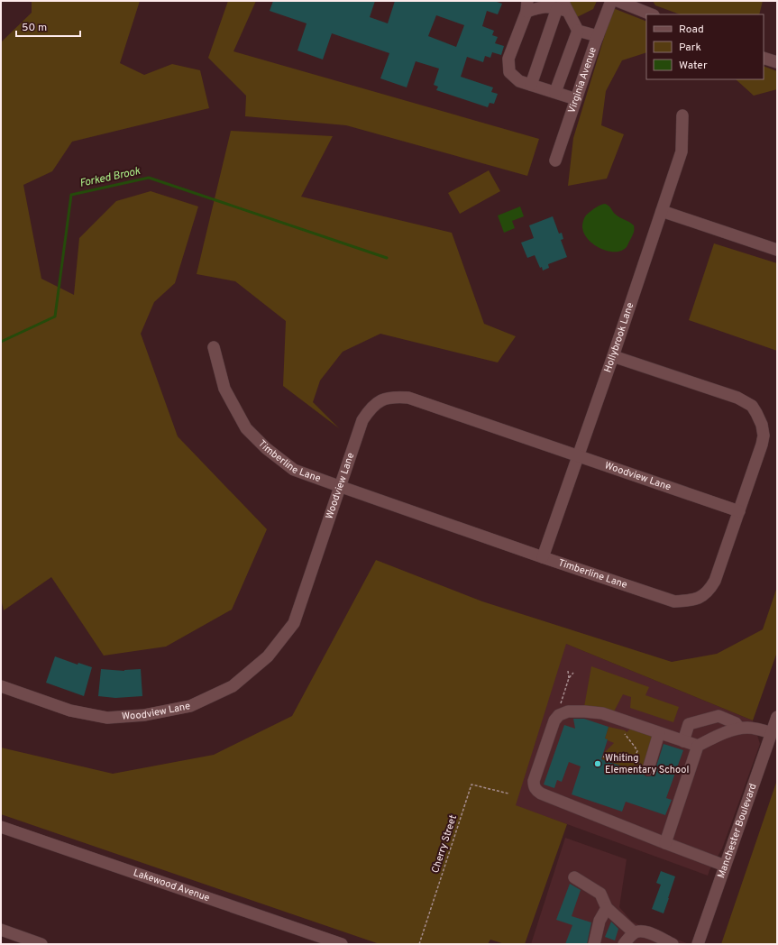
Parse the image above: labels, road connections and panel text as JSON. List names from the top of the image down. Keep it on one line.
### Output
{"streets":{"street":["Virginia Avenue","Hollybrook Lane","Timberline Lane","Woodview Lane","Manchester Boulevard","Lakewood Avenue"],"path":["Cherry Street"]},"crossings":[["Hollybrook Lane","Timberline Lane"],["Hollybrook Lane","Woodview Lane"],["Timberline Lane","Woodview Lane"]],"water":["Forked Brook"],"places":["Whiting Elementary School"],"legend":["Road","Park","Water"],"scale_bar":"50 m"}
